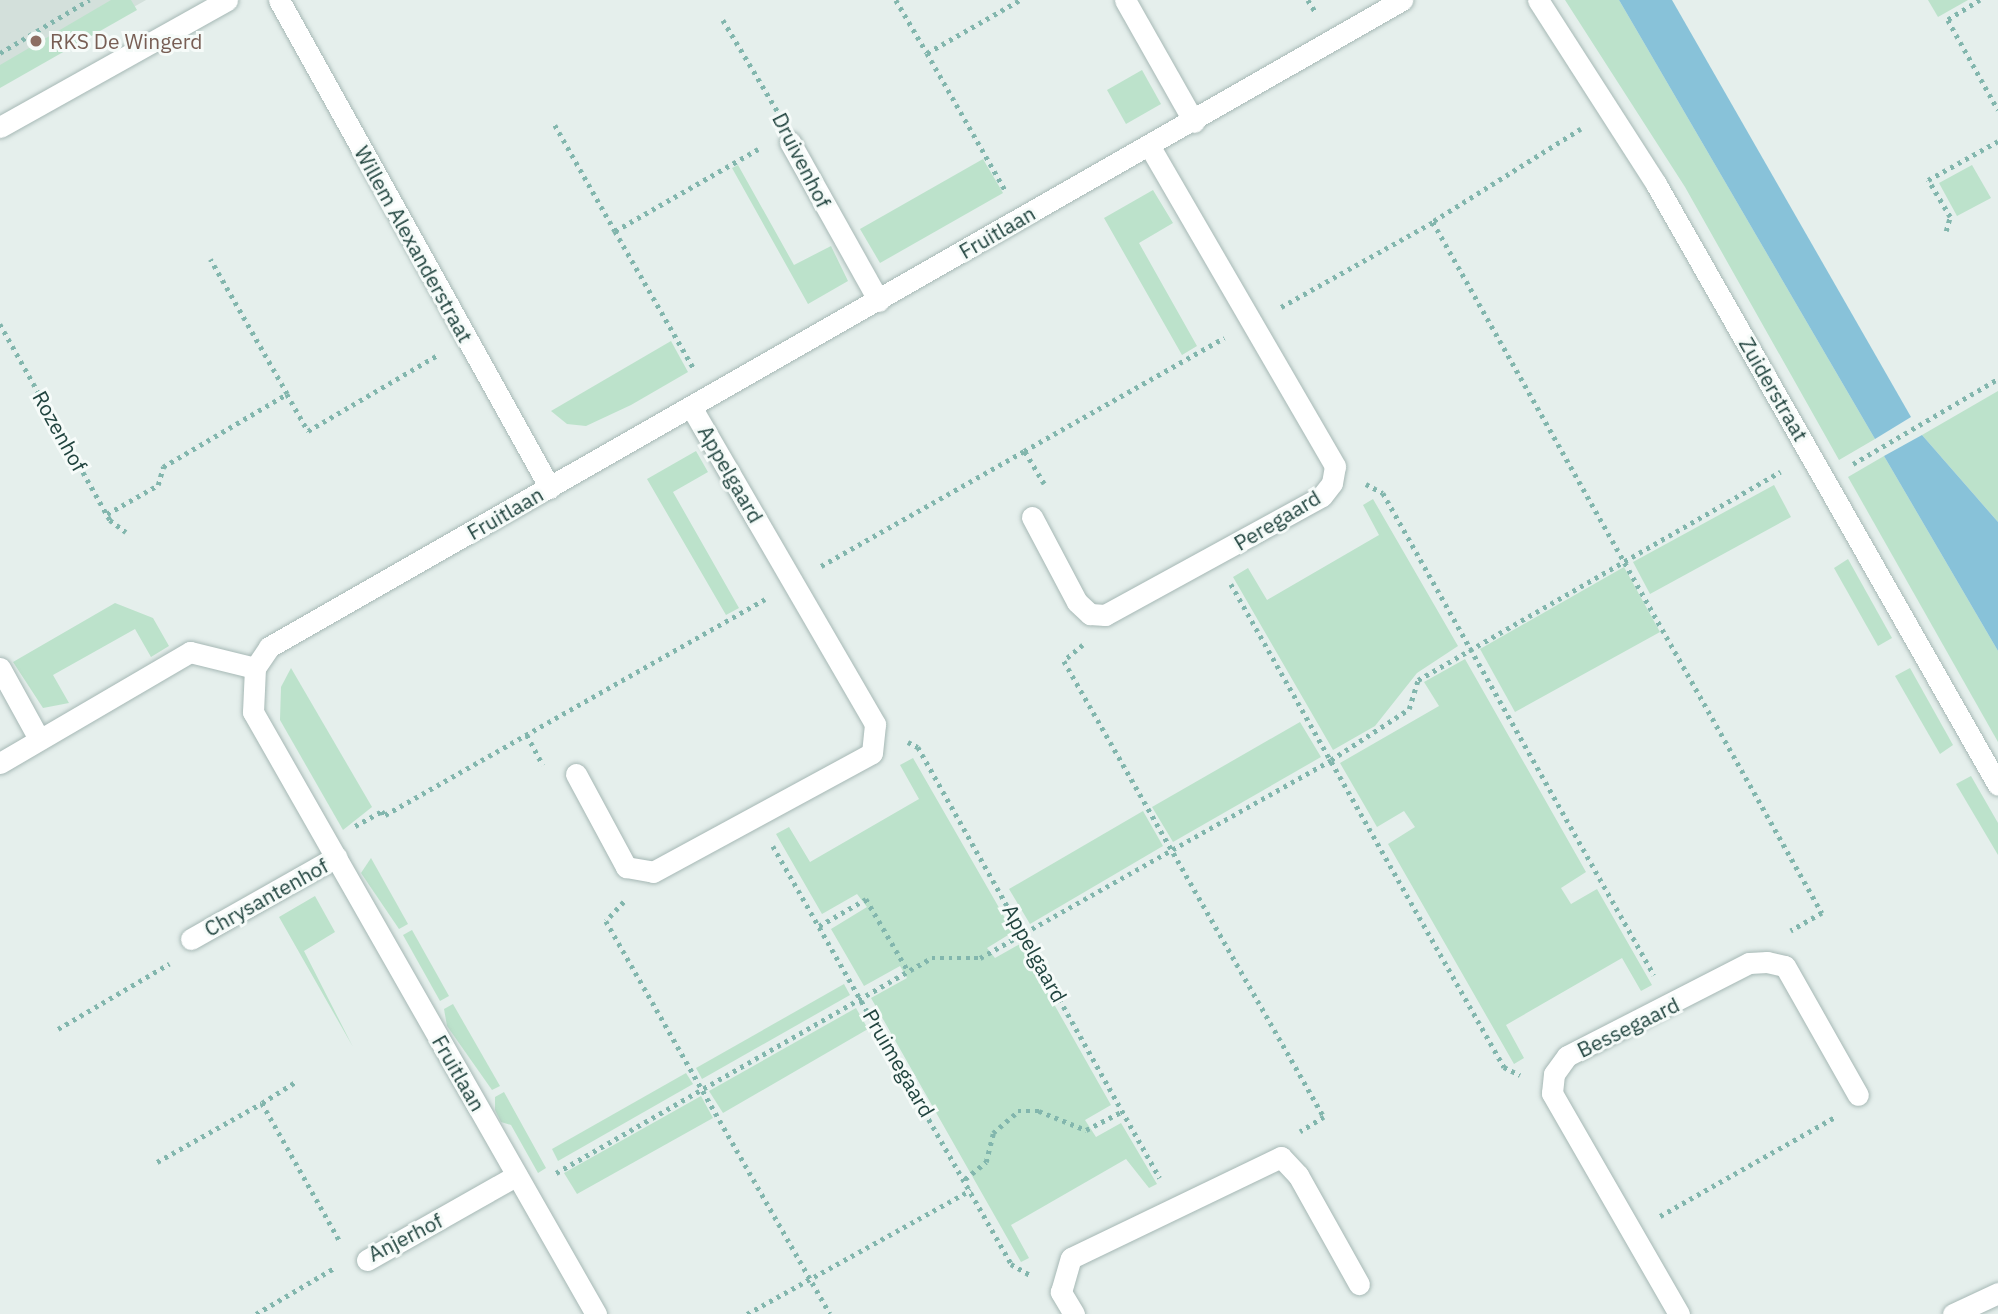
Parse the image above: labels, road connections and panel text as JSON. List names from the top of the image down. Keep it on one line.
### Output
{"streets":{"street":["Druivenhof","Fruitlaan","Willem Alexanderstraat","Zuiderstraat","Appelgaard","Peregaard","Chrysantenhof","Bessegaard","Anjerhof"],"path":["Rozenhof","Pruimegaard"]},"crossings":[["Druivenhof","Fruitlaan"],["Fruitlaan","Willem Alexanderstraat"],["Fruitlaan","Appelgaard"],["Fruitlaan","Peregaard"],["Fruitlaan","Chrysantenhof"],["Fruitlaan","Anjerhof"]],"places":["RKS De Wingerd"]}
